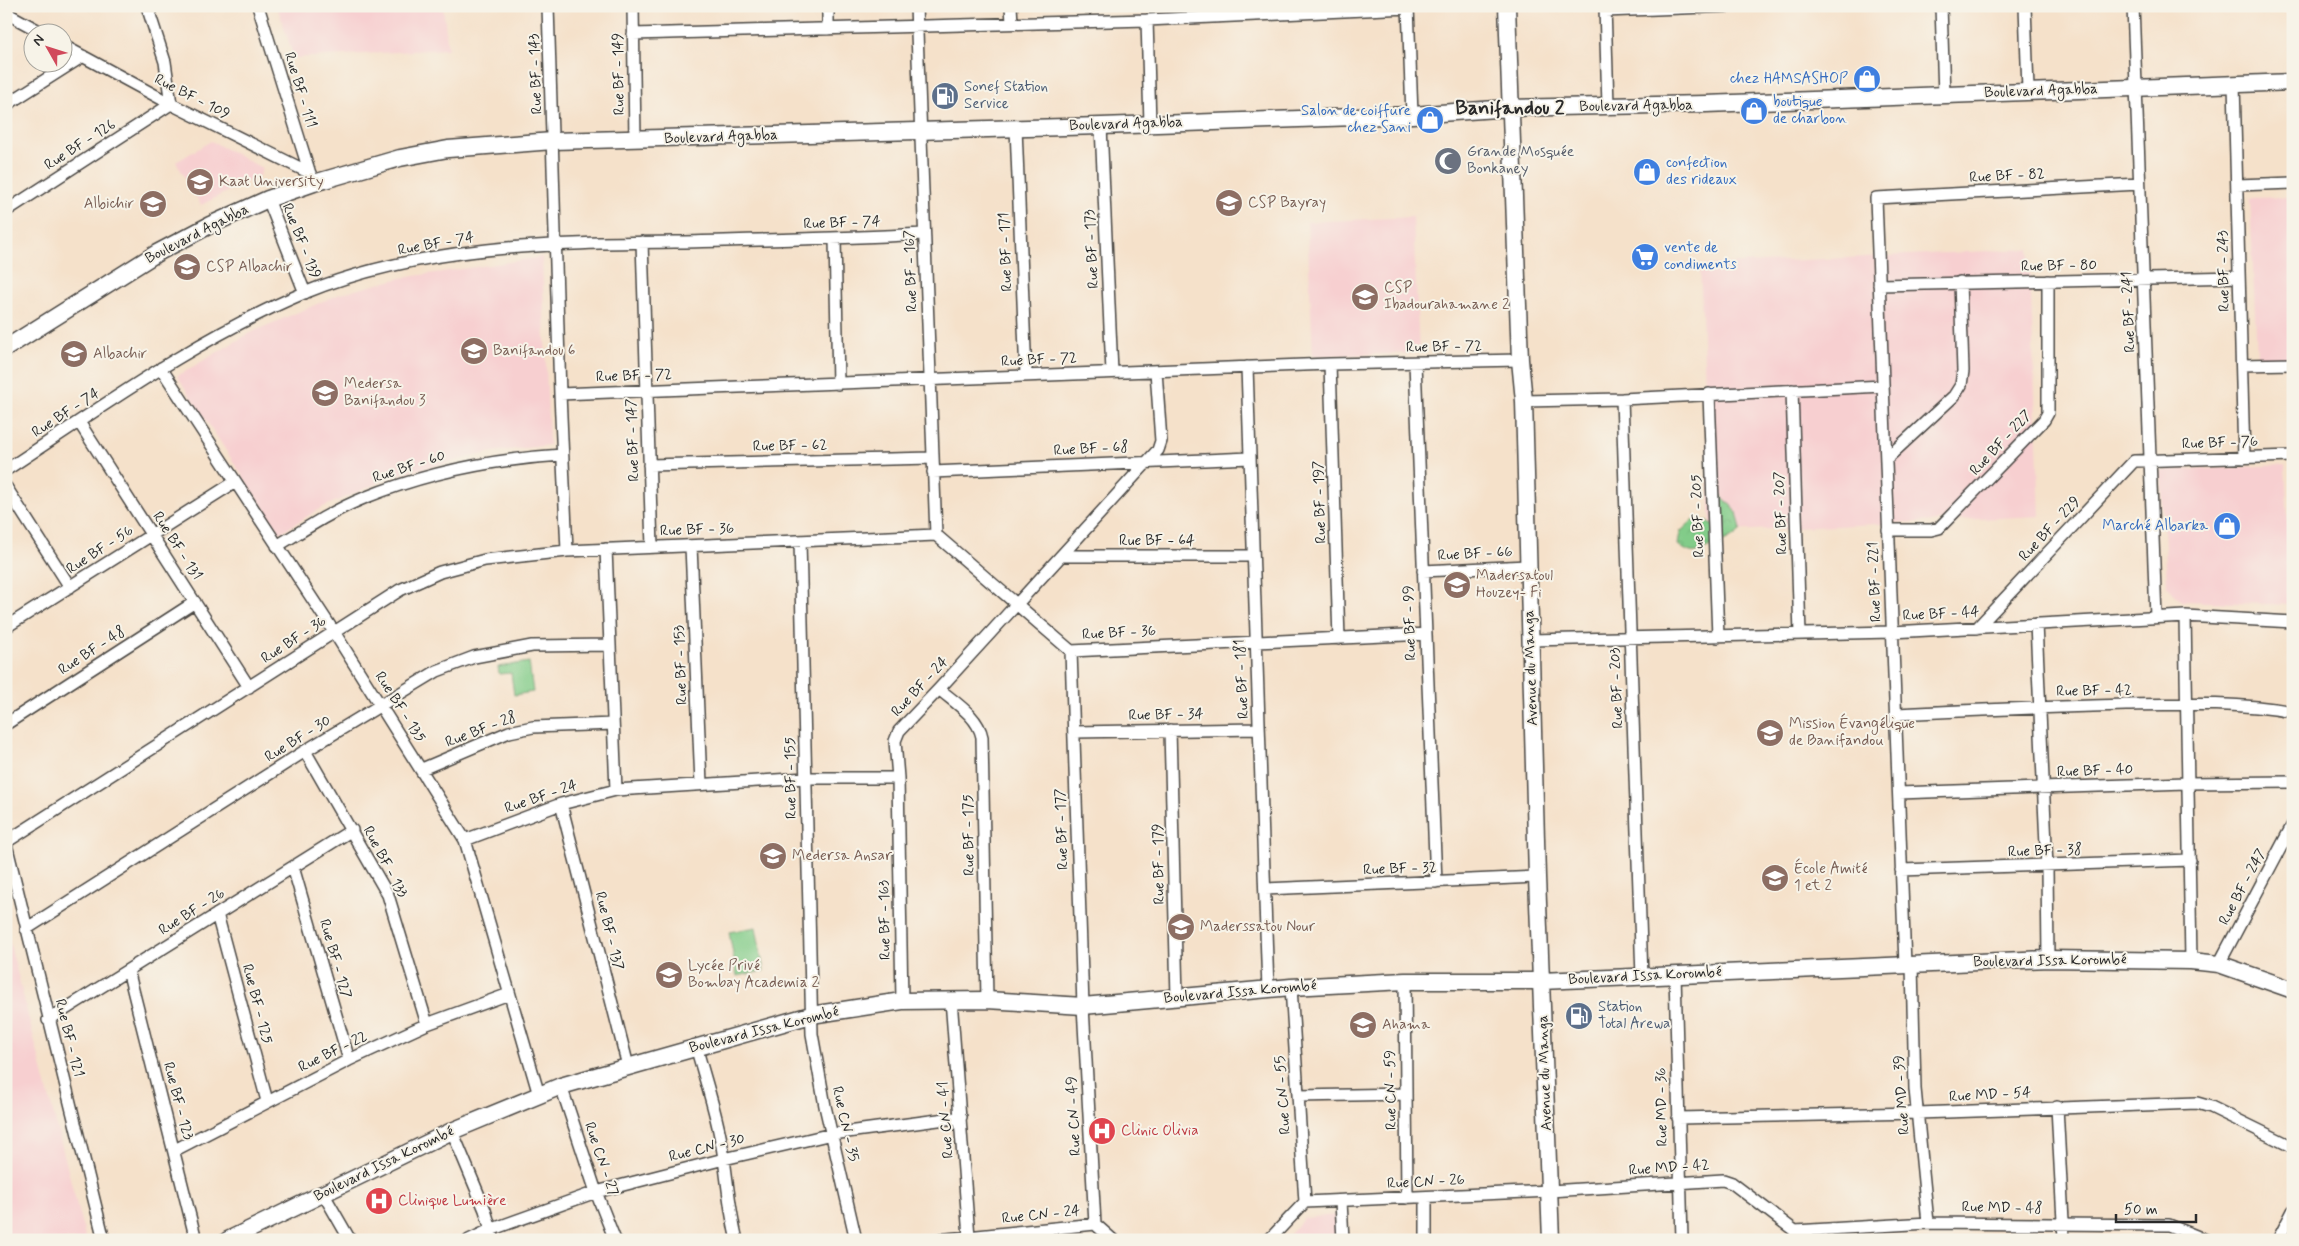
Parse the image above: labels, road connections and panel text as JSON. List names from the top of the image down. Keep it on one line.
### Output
{"streets":{"street":["Rue BF - 143","Rue BF - 149","Rue BF - 111","Boulevard Agabba","Rue BF - 109","Rue BF - 126","Rue BF - 82","Rue BF - 74","Rue BF - 139","Rue BF - 173","Rue BF - 171","Rue BF - 80","Rue BF - 167","Rue BF - 243","Rue BF - 241","Rue BF - 72","Rue BF - 147","Rue BF - 227","Rue BF - 76","Rue BF - 62","Rue BF - 68","Rue BF - 60","Rue BF - 197","Rue BF - 207","Rue BF - 205","Rue BF - 229","Rue BF - 36","Rue BF - 64","Rue BF - 131","Rue BF - 56","Rue BF - 66","Rue BF - 221","Rue BF - 44","Rue BF - 99","Rue BF - 48","Rue BF - 153","Avenue du Manga","Rue BF - 181","Rue BF - 24","Rue BF - 203","Rue BF - 42","Rue BF - 135","Rue BF - 34","Rue BF - 28","Rue BF - 30","Rue BF - 40","Rue BF - 155","Rue BF - 177","Rue BF - 175","Rue BF - 38","Rue BF - 133","Rue BF - 179","Rue BF - 32","Rue BF - 247","Rue BF - 26","Rue BF - 163","Rue BF - 137","Rue BF - 127","Boulevard Issa Korombé","Rue BF - 125","Rue BF - 121","Rue BF - 22","Rue CN - 59","Rue CN - 55","Rue MD - 39","Rue MD - 54","Rue BF - 123","Rue MD - 36","Rue CN - 49","Rue CN - 41","Rue CN - 35","Rue CN - 30","Rue CN - 27","Rue MD - 42","Rue CN - 26","Rue MD - 48","Rue CN - 24"]},"crossings":[["Rue BF - 143","Boulevard Agabba"],["Rue BF - 143","Rue BF - 74"],["Rue BF - 143","Rue BF - 72"],["Rue BF - 143","Rue BF - 60"],["Rue BF - 143","Rue BF - 36"],["Rue BF - 149","Boulevard Agabba"],["Rue BF - 111","Boulevard Agabba"],["Rue BF - 111","Rue BF - 109"],["Boulevard Agabba","Rue BF - 109"],["Boulevard Agabba","Rue BF - 139"],["Boulevard Agabba","Rue BF - 173"],["Boulevard Agabba","Rue BF - 171"],["Boulevard Agabba","Rue BF - 167"],["Boulevard Agabba","Rue BF - 243"],["Boulevard Agabba","Rue BF - 241"],["Boulevard Agabba","Avenue du Manga"],["Rue BF - 109","Rue BF - 126"],["Rue BF - 82","Rue BF - 241"],["Rue BF - 82","Rue BF - 221"],["Rue BF - 74","Rue BF - 139"],["Rue BF - 74","Rue BF - 167"],["Rue BF - 74","Rue BF - 147"],["Rue BF - 74","Rue BF - 131"],["Rue BF - 74","Rue BF - 135"],["Rue BF - 173","Rue BF - 72"],["Rue BF - 171","Rue BF - 72"],["Rue BF - 80","Rue BF - 243"],["Rue BF - 80","Rue BF - 241"],["Rue BF - 80","Rue BF - 227"],["Rue BF - 80","Rue BF - 221"],["Rue BF - 167","Rue BF - 72"],["Rue BF - 167","Rue BF - 62"],["Rue BF - 167","Rue BF - 68"],["Rue BF - 167","Rue BF - 36"],["Rue BF - 243","Rue BF - 76"],["Rue BF - 241","Rue BF - 76"],["Rue BF - 241","Rue BF - 229"],["Rue BF - 241","Rue BF - 44"],["Rue BF - 72","Rue BF - 147"],["Rue BF - 72","Rue BF - 197"],["Rue BF - 72","Rue BF - 99"],["Rue BF - 72","Avenue du Manga"],["Rue BF - 72","Rue BF - 181"],["Rue BF - 72","Rue BF - 24"],["Rue BF - 147","Rue BF - 62"],["Rue BF - 147","Rue BF - 36"],["Rue BF - 227","Rue BF - 221"],["Rue BF - 76","Rue BF - 229"],["Rue BF - 68","Rue BF - 181"],["Rue BF - 68","Rue BF - 24"],["Rue BF - 60","Rue BF - 135"],["Rue BF - 197","Rue BF - 36"],["Rue BF - 207","Rue BF - 44"],["Rue BF - 205","Rue BF - 44"],["Rue BF - 229","Rue BF - 44"],["Rue BF - 36","Rue BF - 131"],["Rue BF - 36","Rue BF - 99"],["Rue BF - 36","Rue BF - 153"],["Rue BF - 36","Rue BF - 181"],["Rue BF - 36","Rue BF - 24"],["Rue BF - 36","Rue BF - 135"],["Rue BF - 36","Rue BF - 155"],["Rue BF - 36","Rue BF - 177"],["Rue BF - 36","Rue BF - 121"],["Rue BF - 64","Rue BF - 181"],["Rue BF - 64","Rue BF - 24"],["Rue BF - 131","Rue BF - 56"],["Rue BF - 131","Rue BF - 48"],["Rue BF - 56","Rue BF - 135"],["Rue BF - 66","Rue BF - 99"],["Rue BF - 66","Avenue du Manga"],["Rue BF - 221","Rue BF - 44"],["Rue BF - 221","Rue BF - 42"],["Rue BF - 221","Rue BF - 40"],["Rue BF - 221","Rue BF - 38"],["Rue BF - 221","Boulevard Issa Korombé"],["Rue BF - 221","Rue MD - 39"],["Rue BF - 44","Avenue du Manga"],["Rue BF - 44","Rue BF - 203"],["Rue BF - 99","Rue BF - 32"],["Rue BF - 153","Rue BF - 24"],["Avenue du Manga","Rue BF - 32"],["Avenue du Manga","Boulevard Issa Korombé"],["Avenue du Manga","Rue MD - 42"],["Avenue du Manga","Rue CN - 26"],["Rue BF - 181","Rue BF - 34"],["Rue BF - 181","Rue BF - 32"],["Rue BF - 181","Boulevard Issa Korombé"],["Rue BF - 24","Rue BF - 135"],["Rue BF - 24","Rue BF - 155"],["Rue BF - 24","Rue BF - 175"],["Rue BF - 24","Rue BF - 163"],["Rue BF - 24","Rue BF - 137"],["Rue BF - 203","Boulevard Issa Korombé"],["Rue BF - 135","Rue BF - 28"],["Rue BF - 135","Rue BF - 30"],["Rue BF - 135","Boulevard Issa Korombé"],["Rue BF - 135","Rue BF - 22"],["Rue BF - 34","Rue BF - 177"],["Rue BF - 34","Rue BF - 179"],["Rue BF - 30","Rue BF - 133"],["Rue BF - 30","Rue BF - 121"],["Rue BF - 155","Boulevard Issa Korombé"],["Rue BF - 155","Rue CN - 35"],["Rue BF - 177","Boulevard Issa Korombé"],["Rue BF - 177","Rue CN - 49"],["Rue BF - 175","Boulevard Issa Korombé"],["Rue BF - 133","Rue BF - 26"],["Rue BF - 133","Rue BF - 22"],["Rue BF - 179","Boulevard Issa Korombé"],["Rue BF - 247","Boulevard Issa Korombé"],["Rue BF - 26","Rue BF - 127"],["Rue BF - 26","Rue BF - 125"],["Rue BF - 26","Rue BF - 121"],["Rue BF - 26","Rue BF - 123"],["Rue BF - 163","Boulevard Issa Korombé"],["Rue BF - 137","Boulevard Issa Korombé"],["Rue BF - 127","Rue BF - 22"],["Boulevard Issa Korombé","Rue CN - 59"],["Boulevard Issa Korombé","Rue CN - 55"],["Boulevard Issa Korombé","Rue MD - 39"],["Boulevard Issa Korombé","Rue MD - 36"],["Boulevard Issa Korombé","Rue CN - 49"],["Boulevard Issa Korombé","Rue CN - 41"],["Boulevard Issa Korombé","Rue CN - 35"],["Boulevard Issa Korombé","Rue CN - 27"],["Rue BF - 125","Rue BF - 22"],["Rue BF - 22","Rue BF - 123"],["Rue CN - 59","Rue CN - 26"],["Rue CN - 55","Rue CN - 26"],["Rue MD - 39","Rue MD - 54"],["Rue MD - 39","Rue MD - 48"],["Rue MD - 54","Rue MD - 36"],["Rue MD - 36","Rue MD - 42"],["Rue CN - 49","Rue CN - 24"],["Rue CN - 41","Rue CN - 30"],["Rue CN - 41","Rue CN - 24"],["Rue CN - 35","Rue CN - 30"],["Rue CN - 30","Rue CN - 27"],["Rue MD - 42","Rue CN - 26"],["Rue MD - 42","Rue MD - 48"]],"districts":["Banifandou 2"],"places":{"shop":["chez HAMSASHOP","boutique de charbon","Salon de coiffure chez Sani","confection des rideaux","Marché Albarka"],"fuel station":["Sonef Station Service","Station Total Arewa"],"mosque":["Grande Mosquée Bonkaney"],"school or university":["Kaat University","CSP Bayray","Albichir","CSP Albachir","CSP Ibadourahamane 2","Banifandou 6","Albachir","Medersa Banifandou 3","Madersatoul Houzey- Fi","Mission Évangélique de Banifandou","Medersa Ansar","École Amité 1 et 2","Maderssatou Nour","Lycée Privé Bombay Academia 2","Ahama"],"supermarket":["vente de condiments"],"hospital":["Clinic Olivia","Clinique Lumière"]},"scale_bar":"50 m","north":"top left"}
